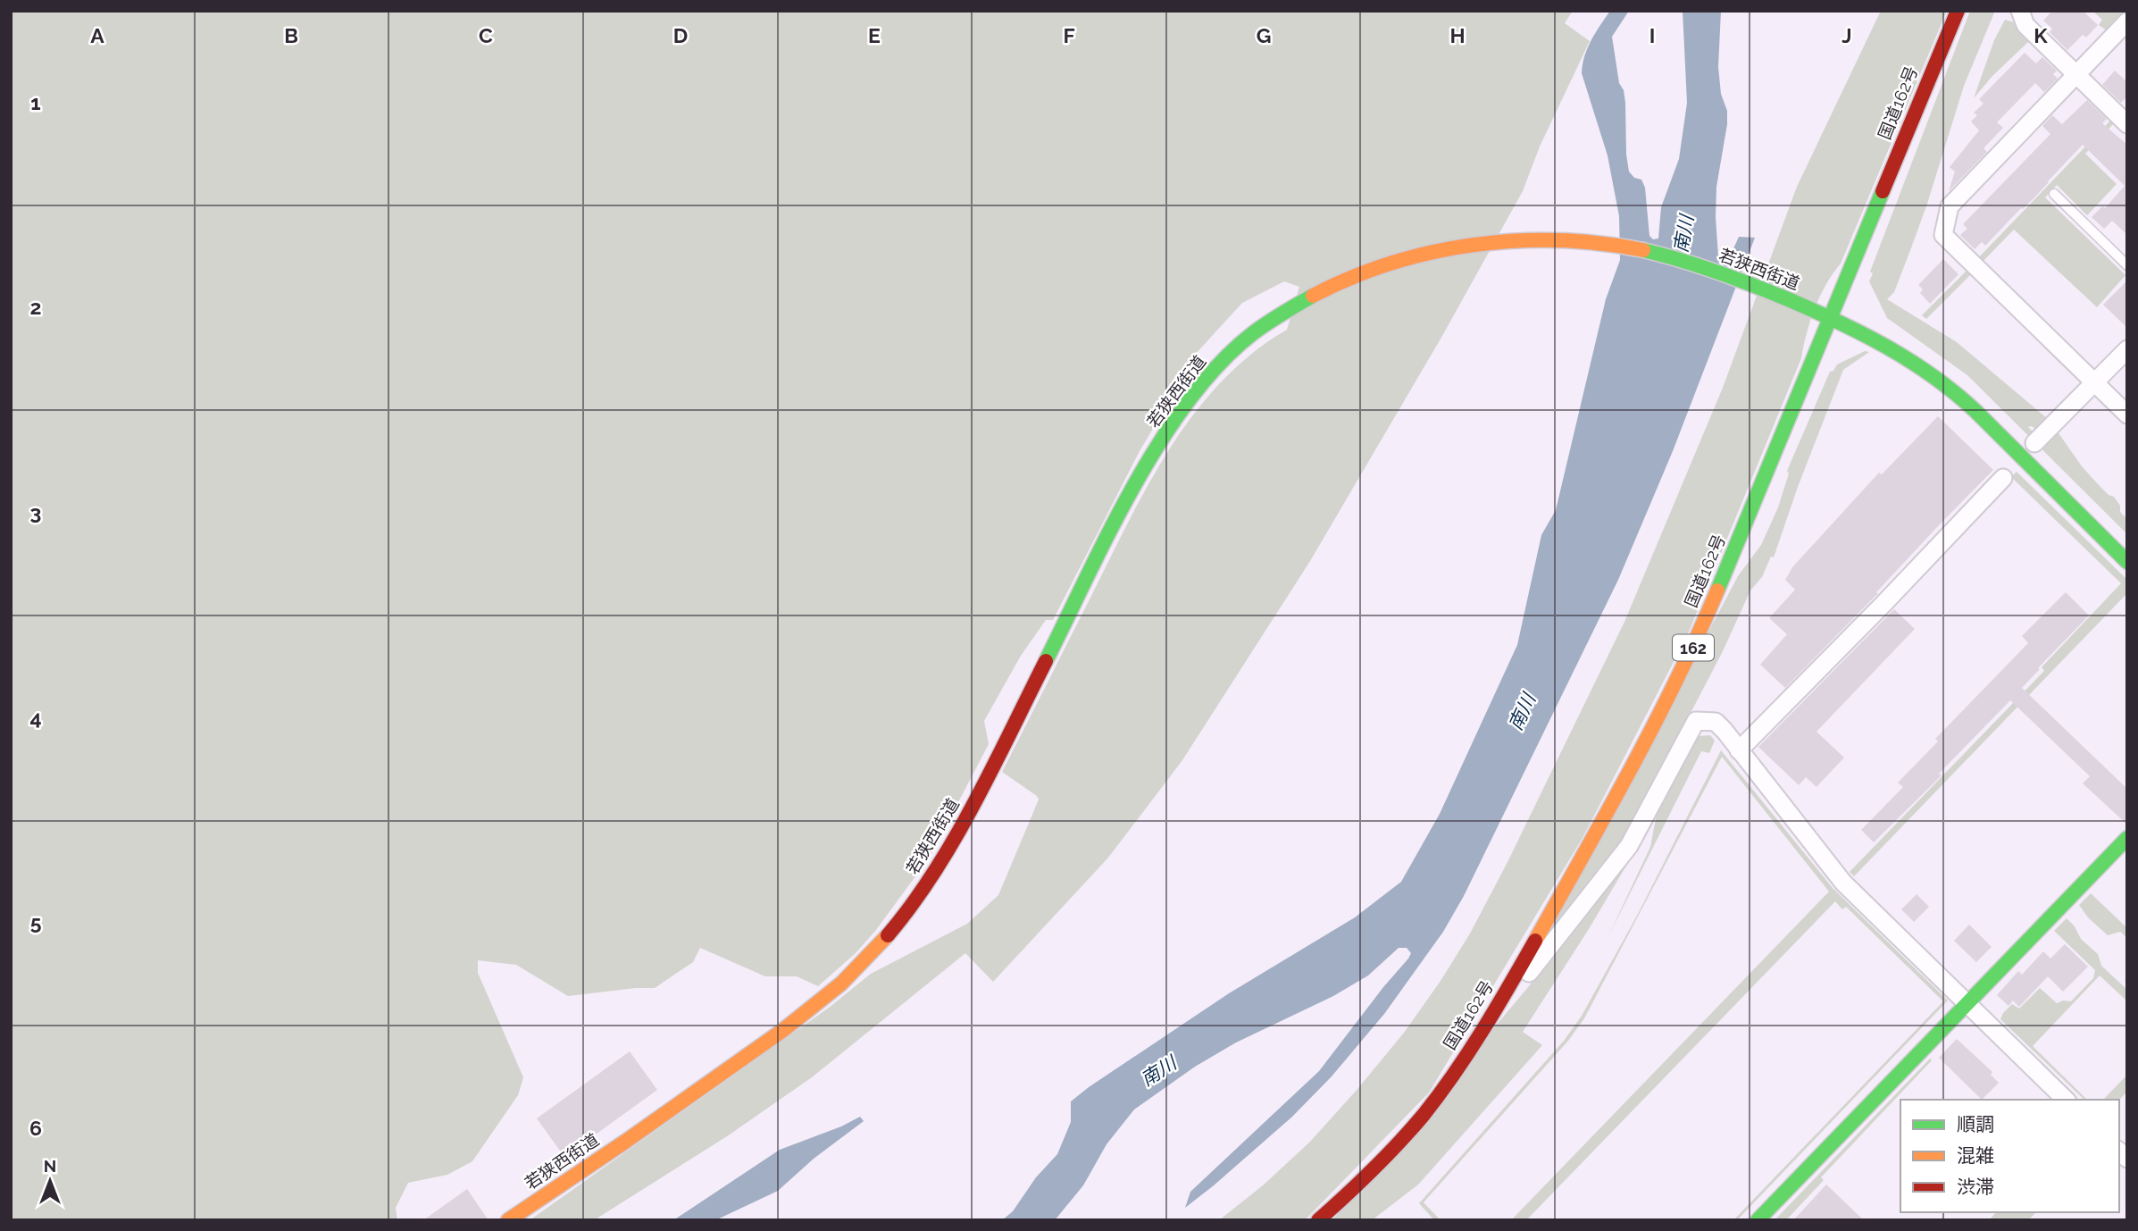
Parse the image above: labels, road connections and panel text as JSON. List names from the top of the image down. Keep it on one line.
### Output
{"streets":{"main road":["国道162号","若狭西街道","162"]},"crossings":[["国道162号","若狭西街道"]],"water":["南川"],"legend":["順調","混雑","渋滞"],"north":"top","grid":{"columns":["A","B","C","D","E","F","G","H","I","J","K"],"rows":["1","2","3","4","5","6"]}}
